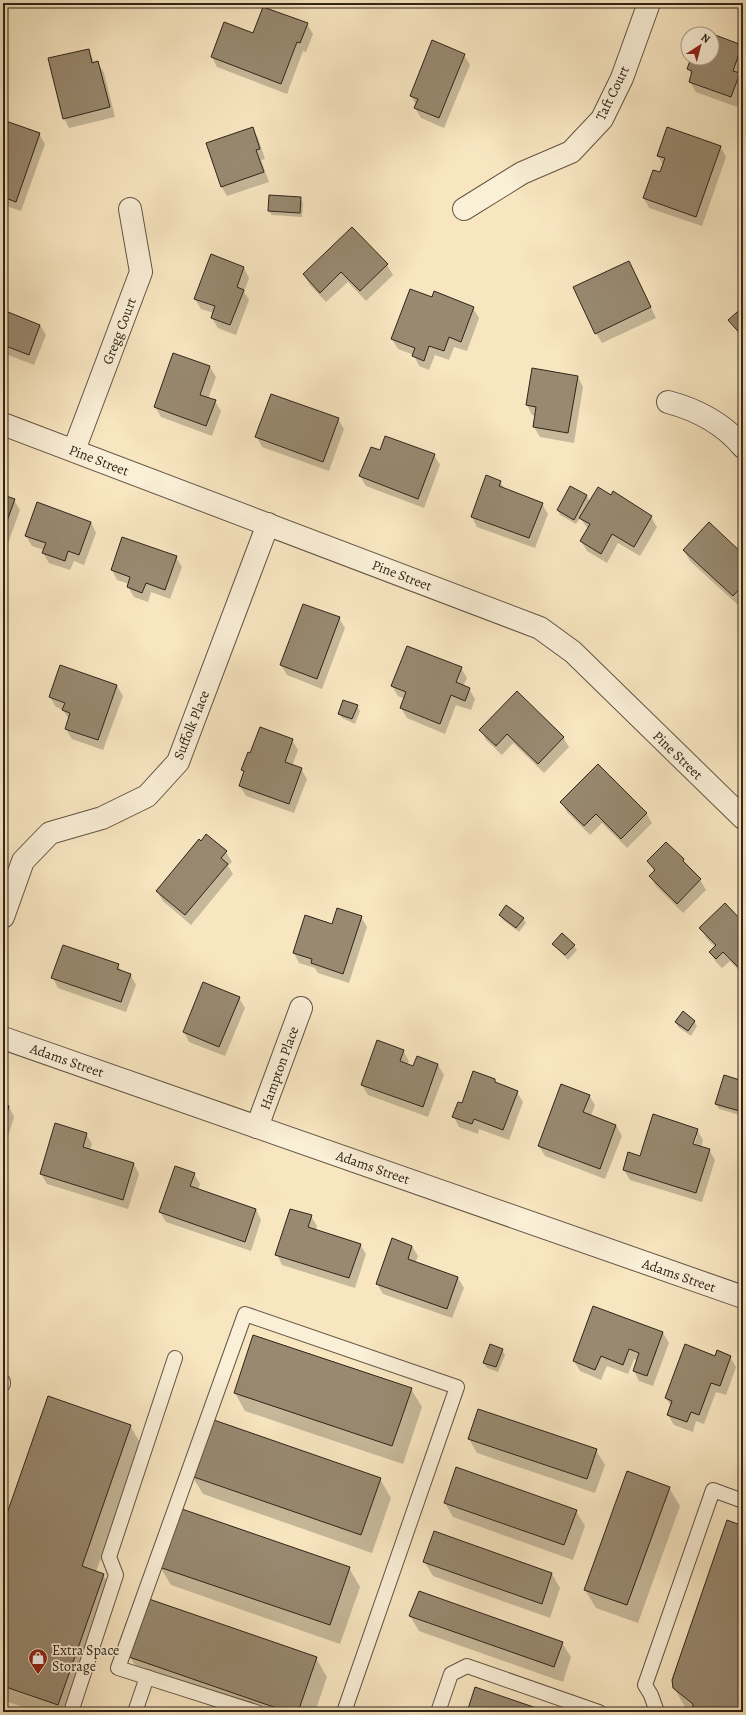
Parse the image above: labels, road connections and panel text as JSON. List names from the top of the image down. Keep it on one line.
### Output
{"streets":{"street":["Taft Court","Gregg Court","Pine Street","Suffolk Place","Adams Street","Hampton Place"]},"crossings":[["Gregg Court","Pine Street"],["Pine Street","Suffolk Place"],["Adams Street","Hampton Place"]],"places":{"shop":["Extra Space Storage"]},"north":"top right"}
